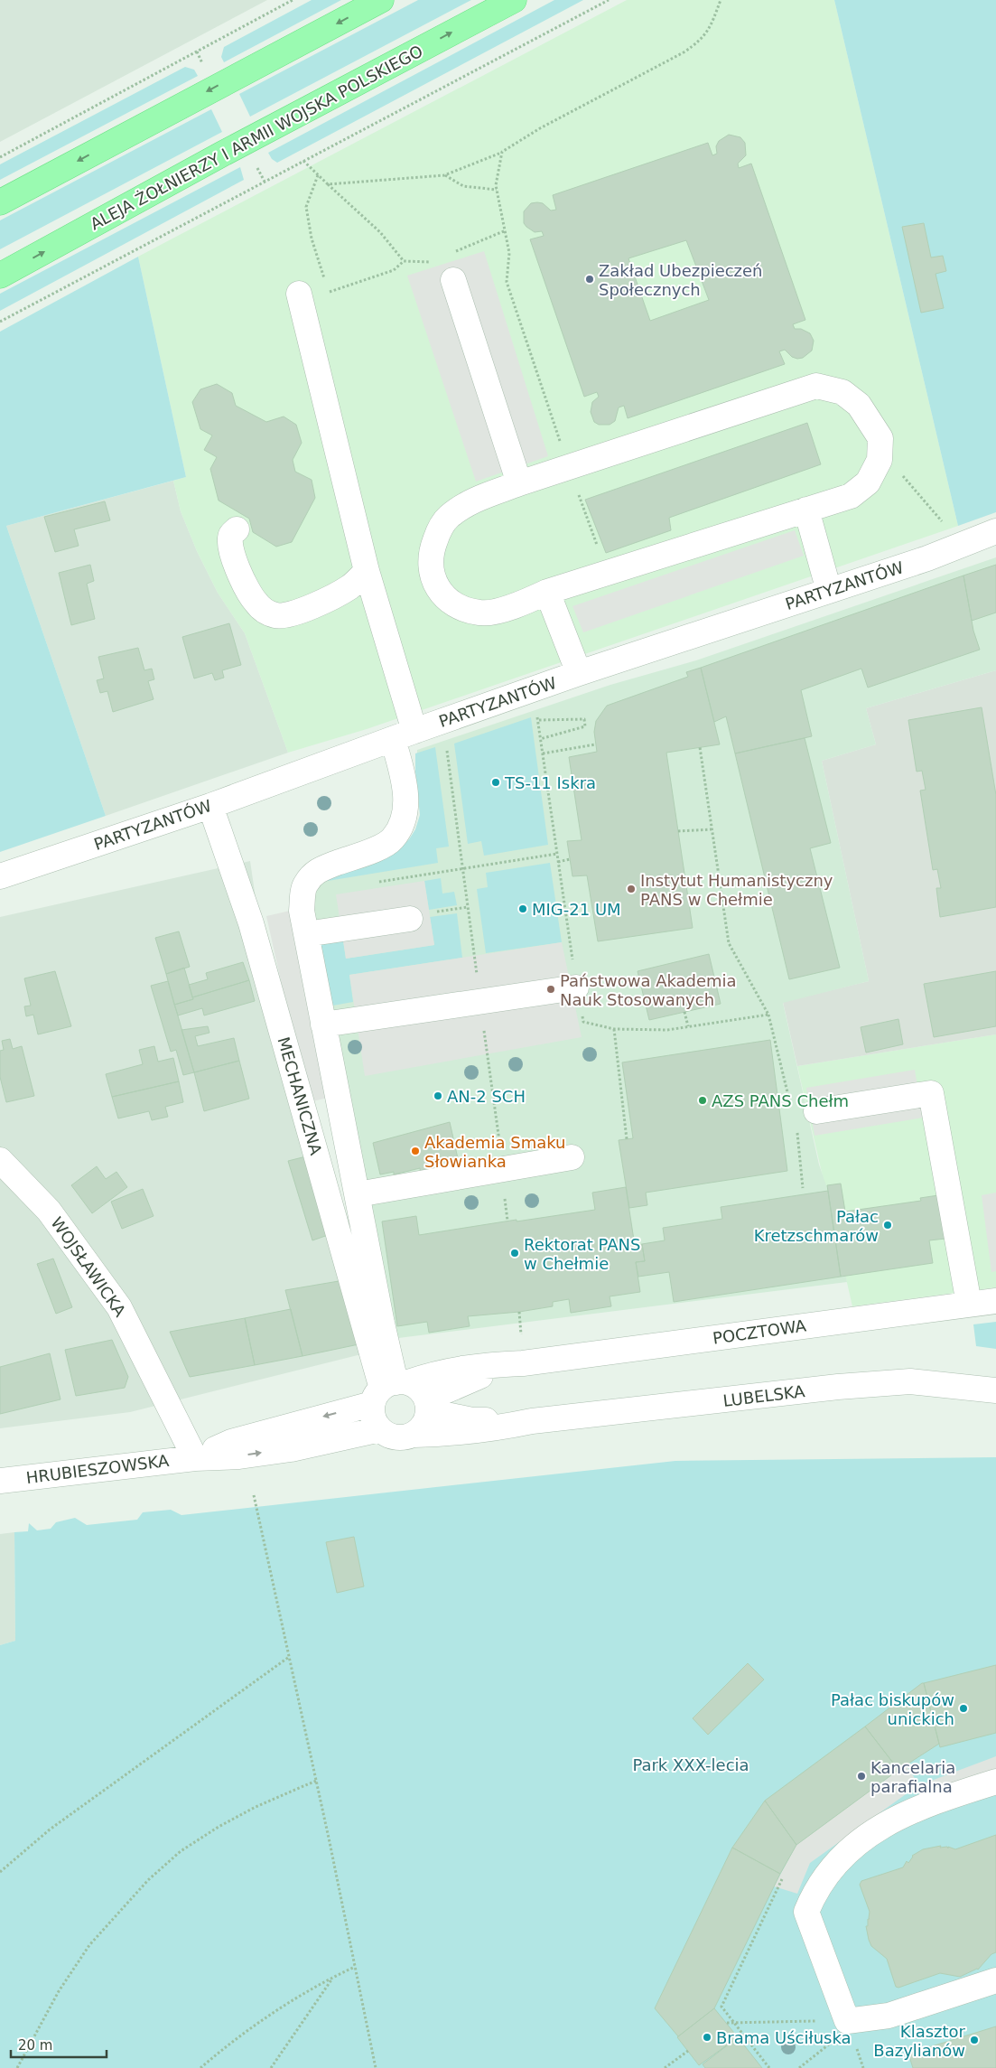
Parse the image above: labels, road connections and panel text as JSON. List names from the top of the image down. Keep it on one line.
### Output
{"streets":{"main road":["ALEJA ŻOŁNIERZY I ARMII WOJSKA POLSKIEGO"],"street":["PARTYZANTÓW","MECHANICZNA","WOJSŁAWICKA","POCZTOWA","LUBELSKA","HRUBIESZOWSKA"]},"crossings":[["PARTYZANTÓW","MECHANICZNA"],["WOJSŁAWICKA","HRUBIESZOWSKA"]],"parks":["Park XXX-lecia"],"places":["Zakład Ubezpieczeń Społecznych","TS-11 Iskra","Instytut Humanistyczny PANS w Chełmie","MIG-21 UM","Państwowa Akademia Nauk Stosowanych","AN-2 SCH","AZS PANS Chełm","Akademia Smaku Słowianka","Pałac Kretzschmarów","Rektorat PANS w Chełmie","Pałac biskupów unickich","Kancelaria parafialna","Brama Uściłuska","Klasztor Bazylianów"],"scale_bar":"20 m"}
